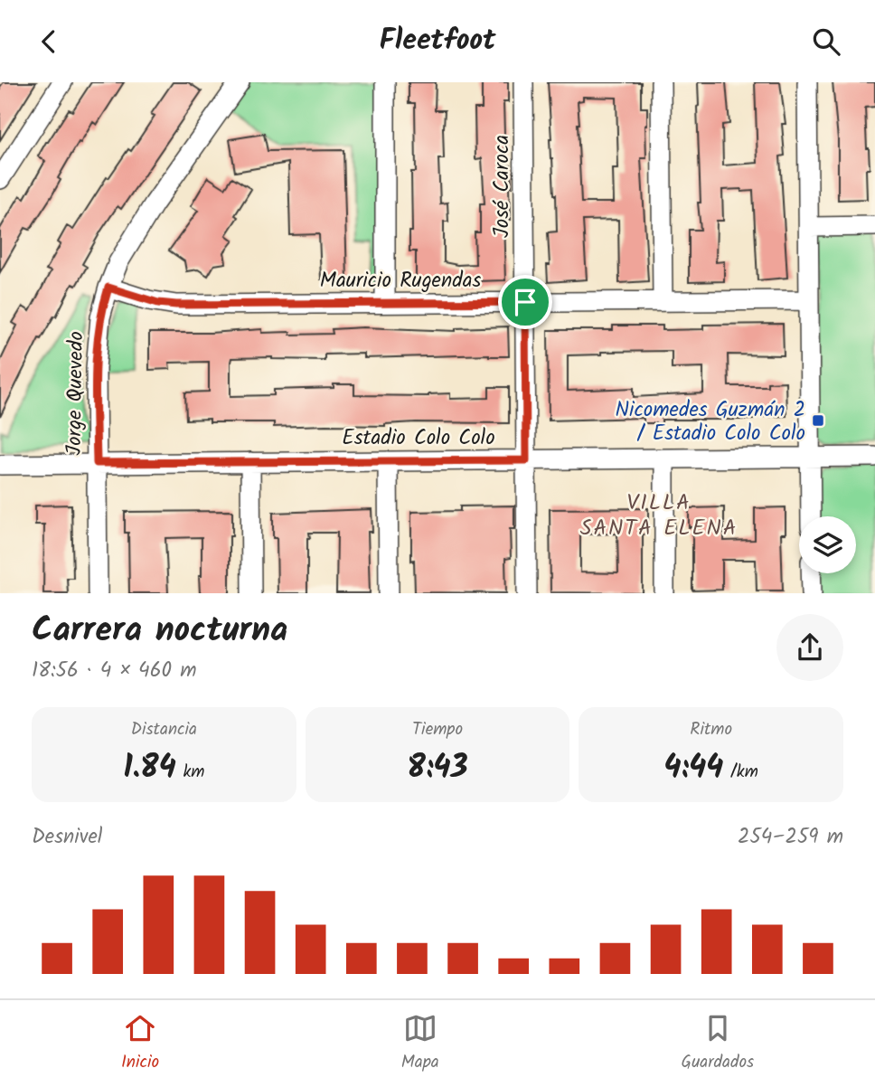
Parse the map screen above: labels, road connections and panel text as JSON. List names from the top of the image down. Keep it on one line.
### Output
{"streets":{"street":["José Caroca","Mauricio Rugendas","Jorge Quevedo","Estadio Colo Colo"]},"crossings":[["José Caroca","Mauricio Rugendas"],["José Caroca","Estadio Colo Colo"],["Mauricio Rugendas","Jorge Quevedo"],["Jorge Quevedo","Estadio Colo Colo"]],"districts":["VILLA SANTA ELENA"],"places":{"transit":["Nicomedes Guzmán 2 / Estadio Colo Colo"]},"page":{"header":"Fleetfoot","heading":["Carrera nocturna","18:56 · 4 × 460 m"],"stats":[["Distancia","1.84 km"],["Tiempo","8:43"],["Ritmo","4:44 /km"]],"chart":["Desnivel","254–259 m"],"tabs":["Inicio","Mapa","Guardados"]}}
